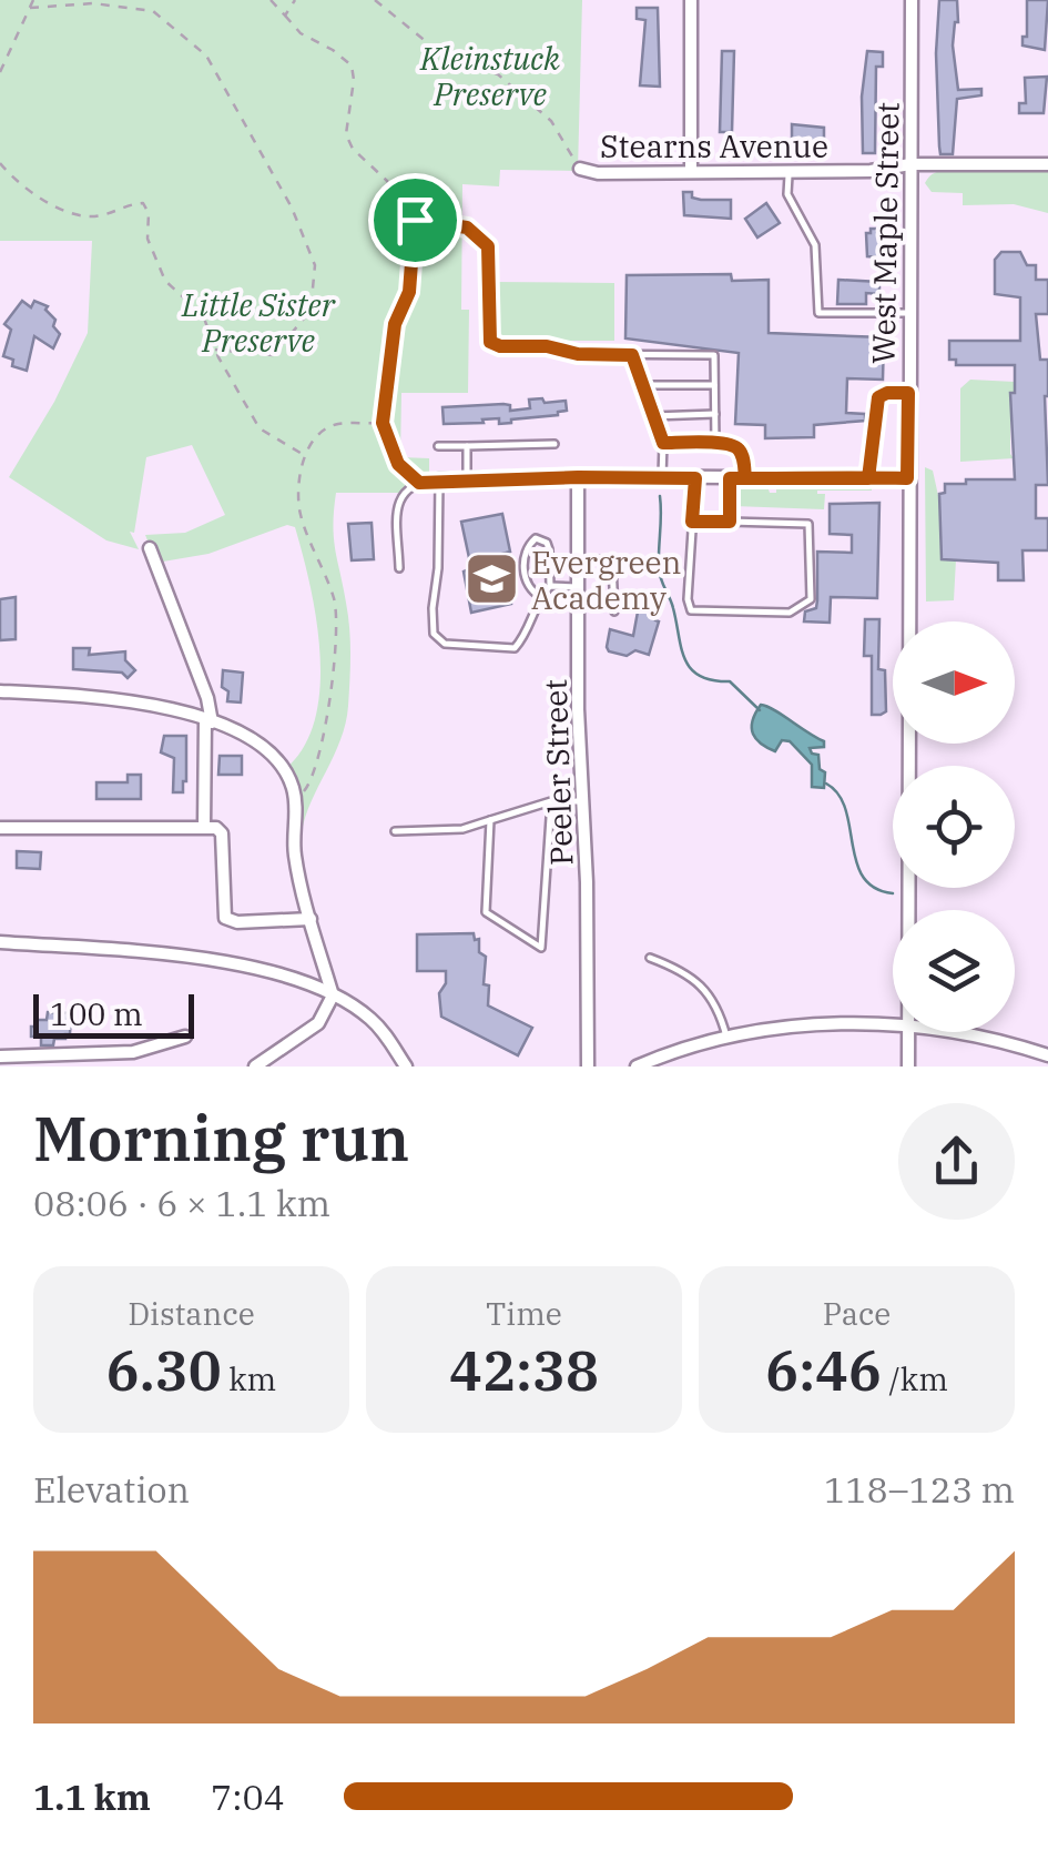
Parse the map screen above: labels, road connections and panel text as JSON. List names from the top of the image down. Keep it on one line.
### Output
{"streets":{"street":["Stearns Avenue","West Maple Street","Peeler Street"]},"crossings":[["Stearns Avenue","West Maple Street"]],"parks":["Kleinstuck Preserve","Little Sister Preserve"],"places":{"school or university":["Evergreen Academy"]},"scale_bar":"100 m","north":"right","page":{"scale":"100 m","heading":["Morning run","08:06 · 6 × 1.1 km"],"stats":[["Distance","6.30 km"],["Time","42:38"],["Pace","6:46 /km"]],"chart":["Elevation","118–123 m"],"list":[{"name":"1.1 km","note":"7:04"}]}}
